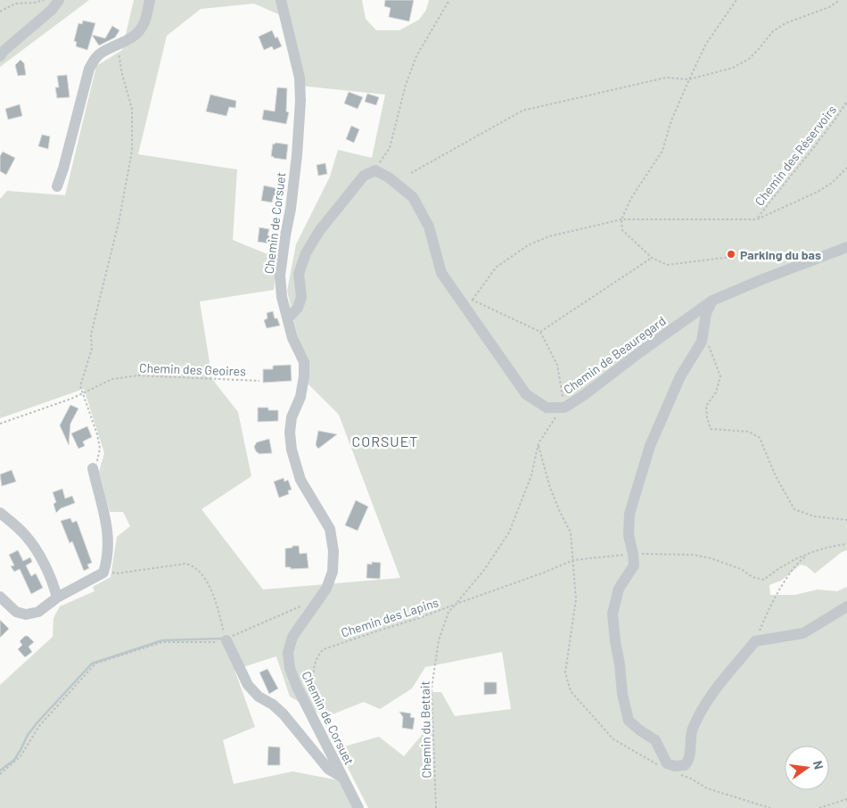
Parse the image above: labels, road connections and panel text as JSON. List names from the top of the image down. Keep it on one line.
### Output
{"streets":{"street":["Chemin de Corsuet","Chemin de Beauregard"],"path":["Chemin des Réservoirs","Chemin des Geoires","Chemin des Lapins","Chemin du Bettait"]},"crossings":[["Chemin de Beauregard","Chemin des Lapins"],["Chemin des Lapins","Chemin du Bettait"]],"districts":["CORSUET"],"places":["Parking du bas"],"north":"right"}
